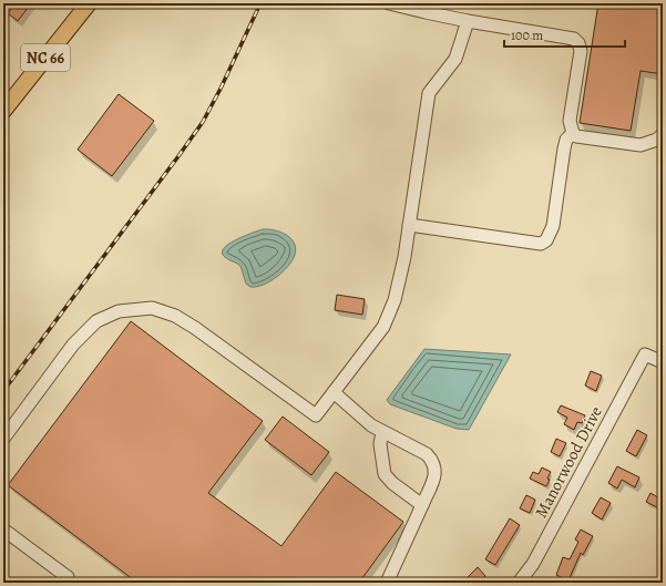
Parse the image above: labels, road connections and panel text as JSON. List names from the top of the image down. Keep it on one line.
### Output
{"streets":{"main road":["NC 66"],"street":["Manorwood Drive"]},"scale_bar":"100 m"}
